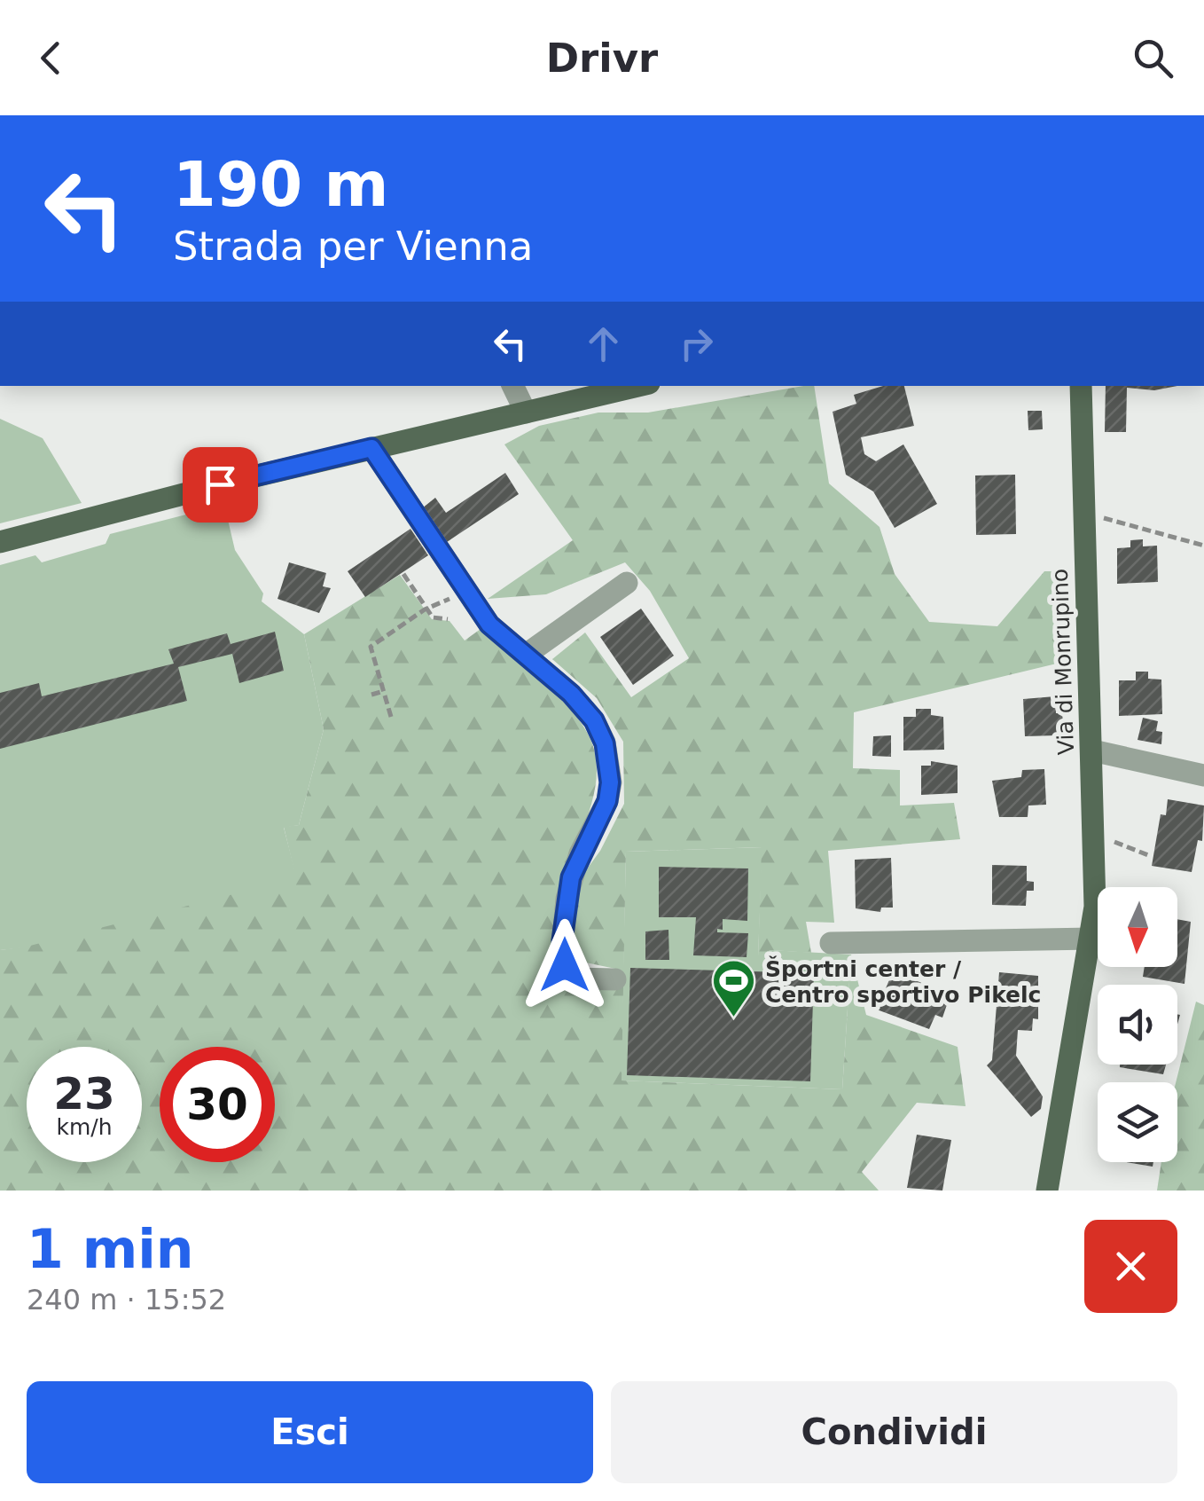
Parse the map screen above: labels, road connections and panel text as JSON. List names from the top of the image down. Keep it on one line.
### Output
{"streets":{"main road":["Via di Monrupino"]},"places":{"sports":["Športni center / Centro sportivo Pikelc"]},"north":"bottom","page":{"header":"Drivr","turn":["190 m","Strada per Vienna"],"speed":"23 km/h","limit":"30","heading":["1 min","240 m · 15:52"],"buttons":["Esci","Condividi"]}}
